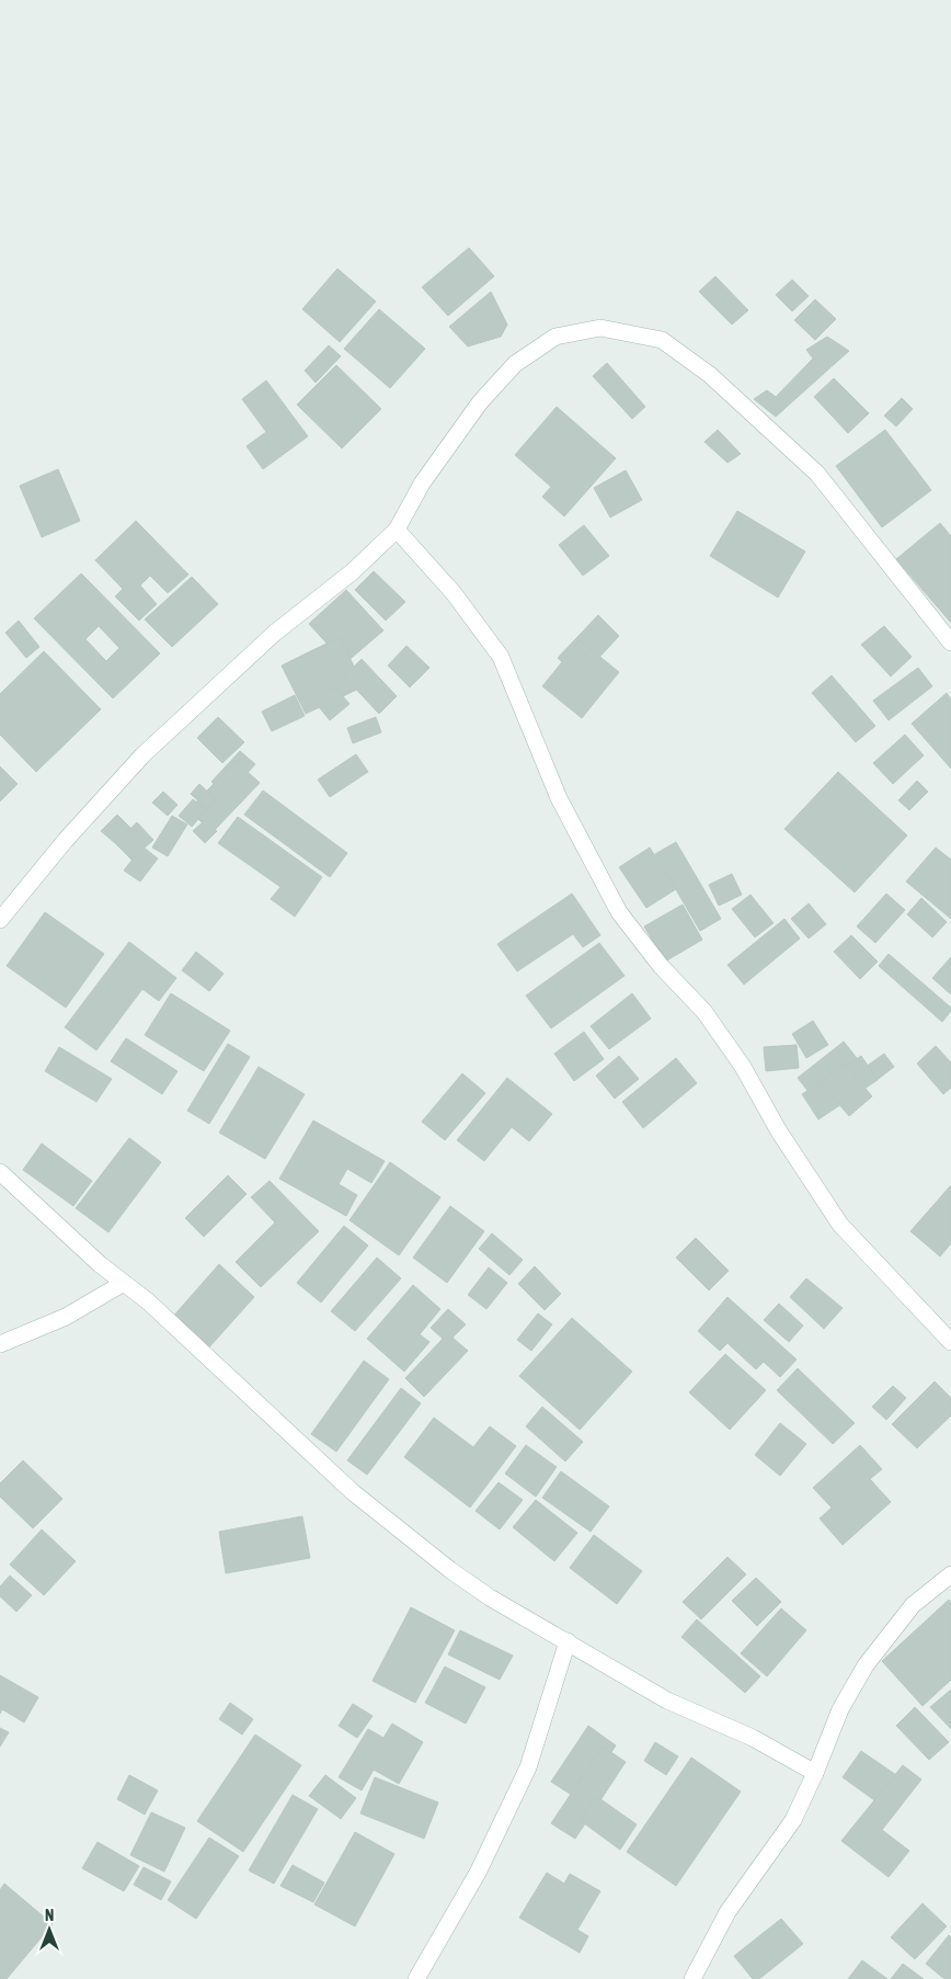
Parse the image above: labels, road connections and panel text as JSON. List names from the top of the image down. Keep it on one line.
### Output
{"north":"top"}
